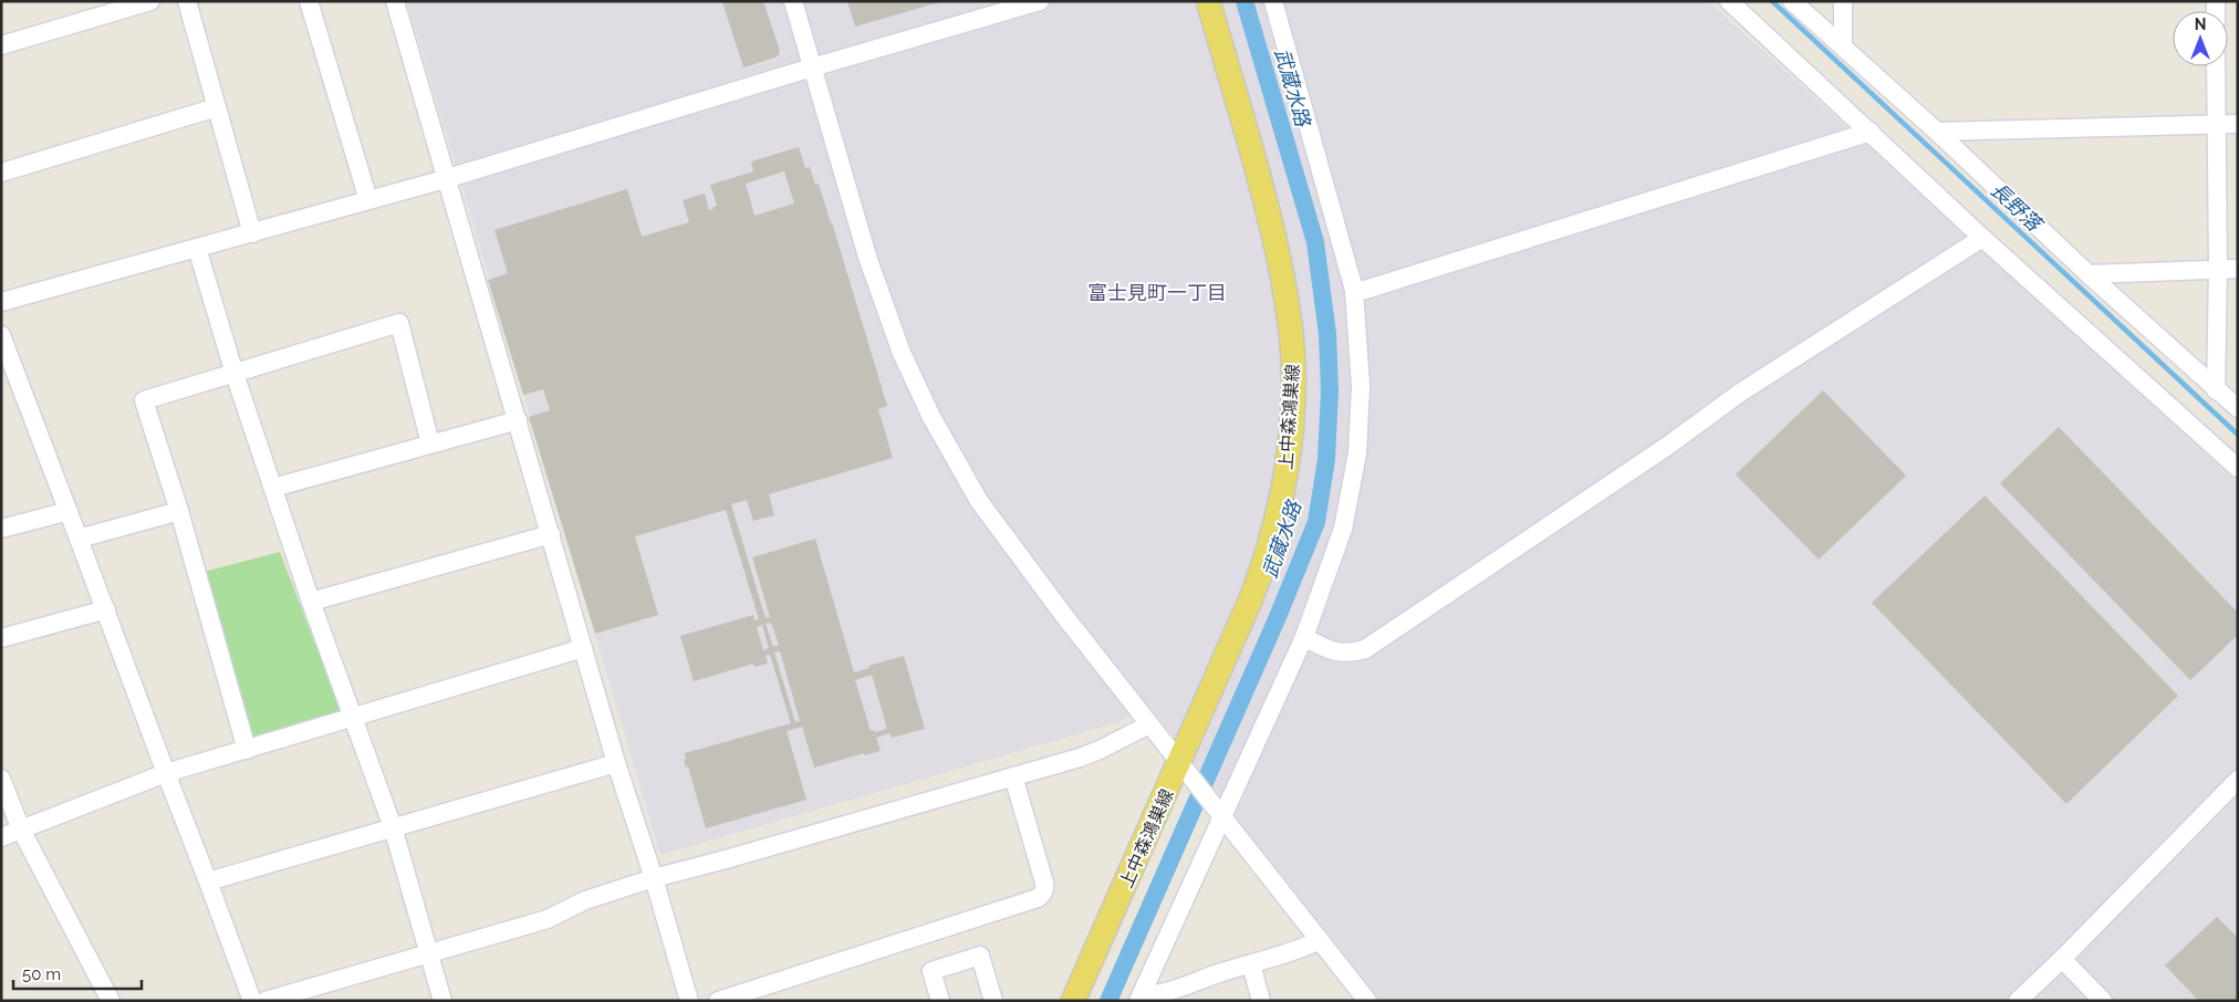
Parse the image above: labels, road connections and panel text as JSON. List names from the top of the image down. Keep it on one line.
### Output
{"streets":{"main road":["上中森鴻巣線"]},"districts":["富士見町一丁目"],"water":["武蔵水路","長野落"],"scale_bar":"50 m","north":"top"}
